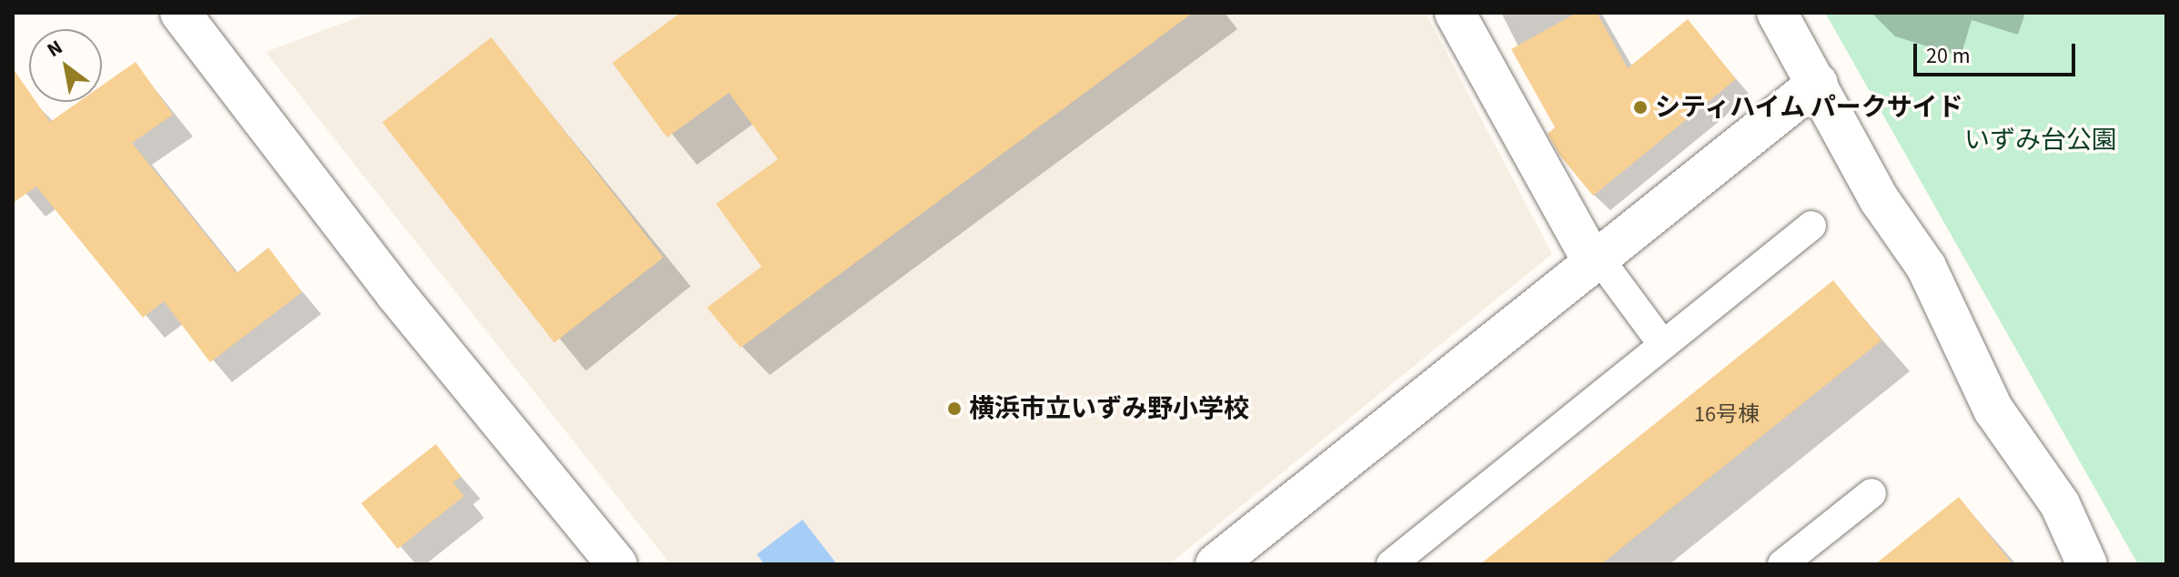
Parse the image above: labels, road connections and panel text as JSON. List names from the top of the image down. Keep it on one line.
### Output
{"parks":["いずみ台公園"],"places":["シティハイム パークサイド","横浜市立いずみ野小学校"],"house_numbers":["16号棟"],"scale_bar":"20 m","north":"top left"}
